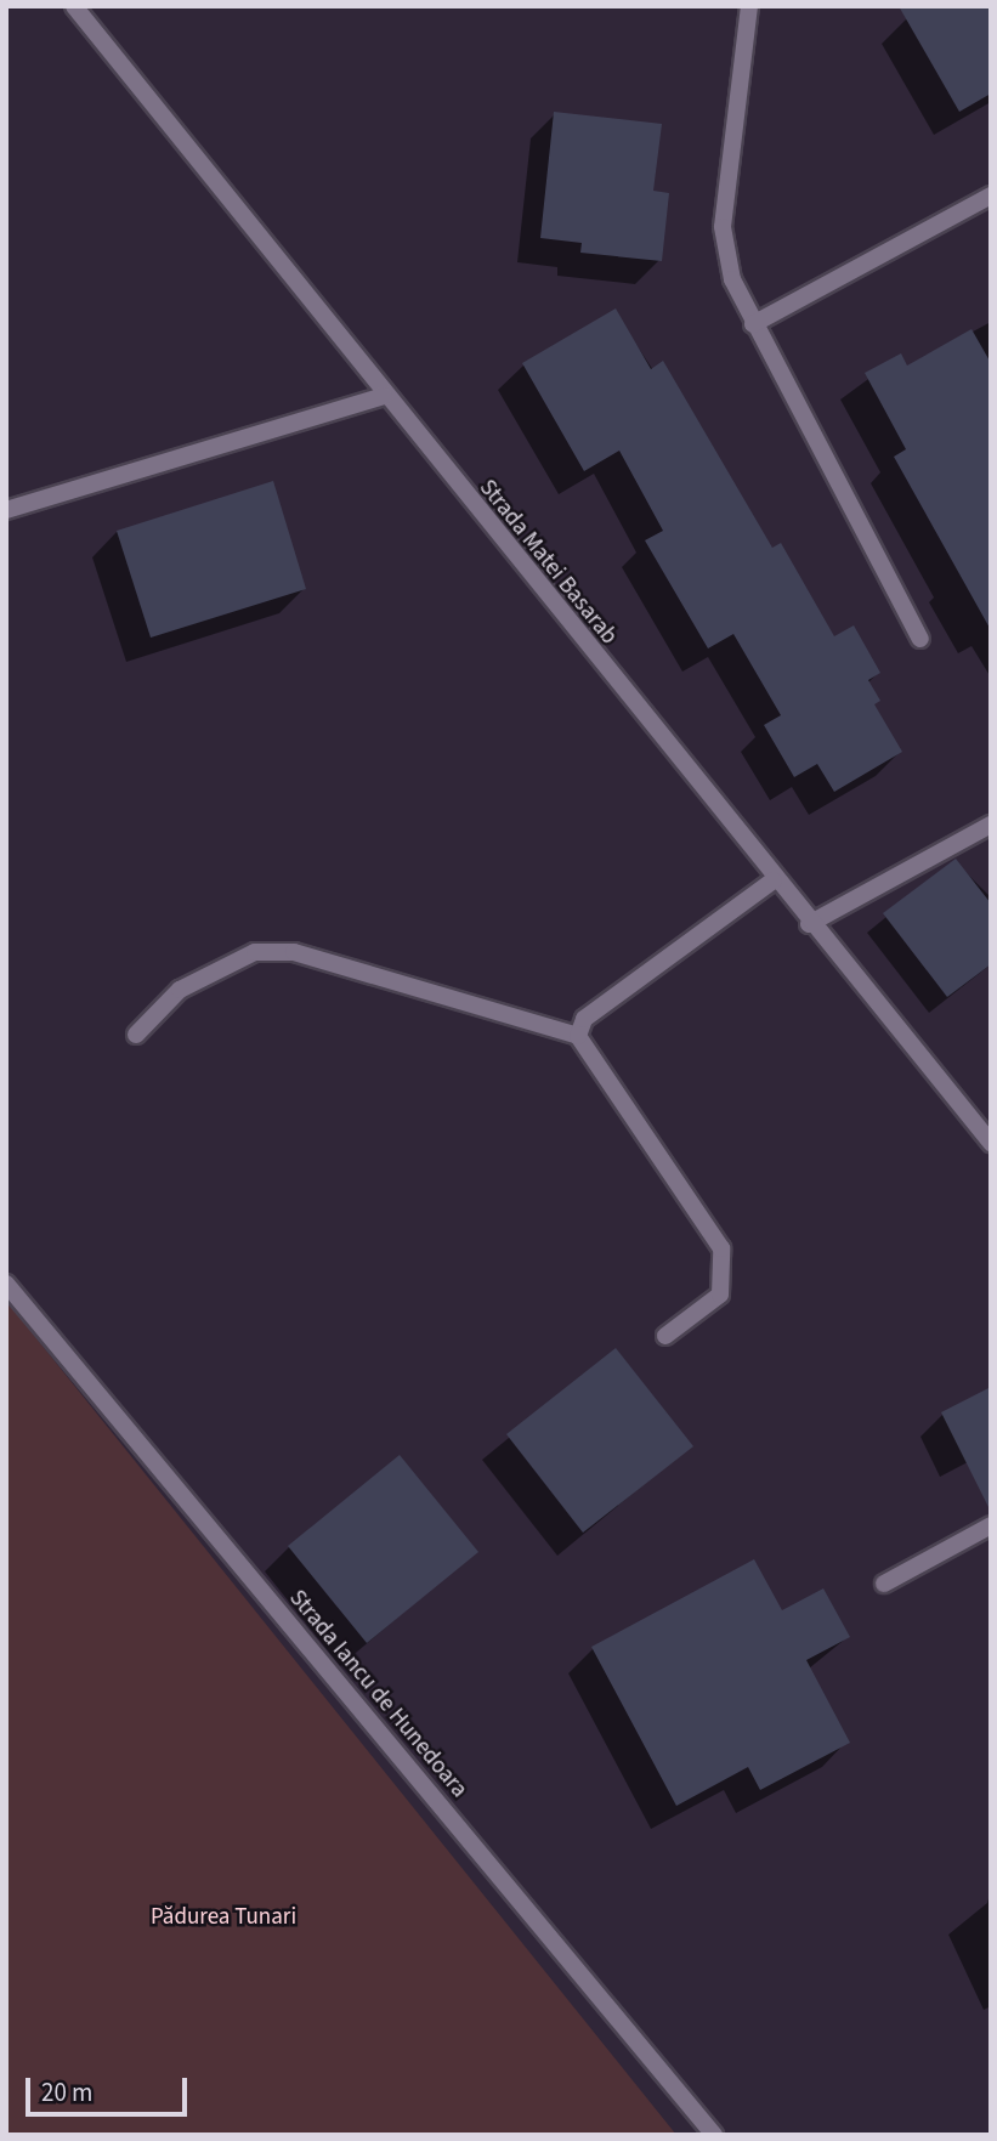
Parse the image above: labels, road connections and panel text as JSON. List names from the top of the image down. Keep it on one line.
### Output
{"streets":{"street":["Strada Matei Basarab","Strada Iancu de Hunedoara"]},"parks":["Pădurea Tunari"],"scale_bar":"20 m"}
